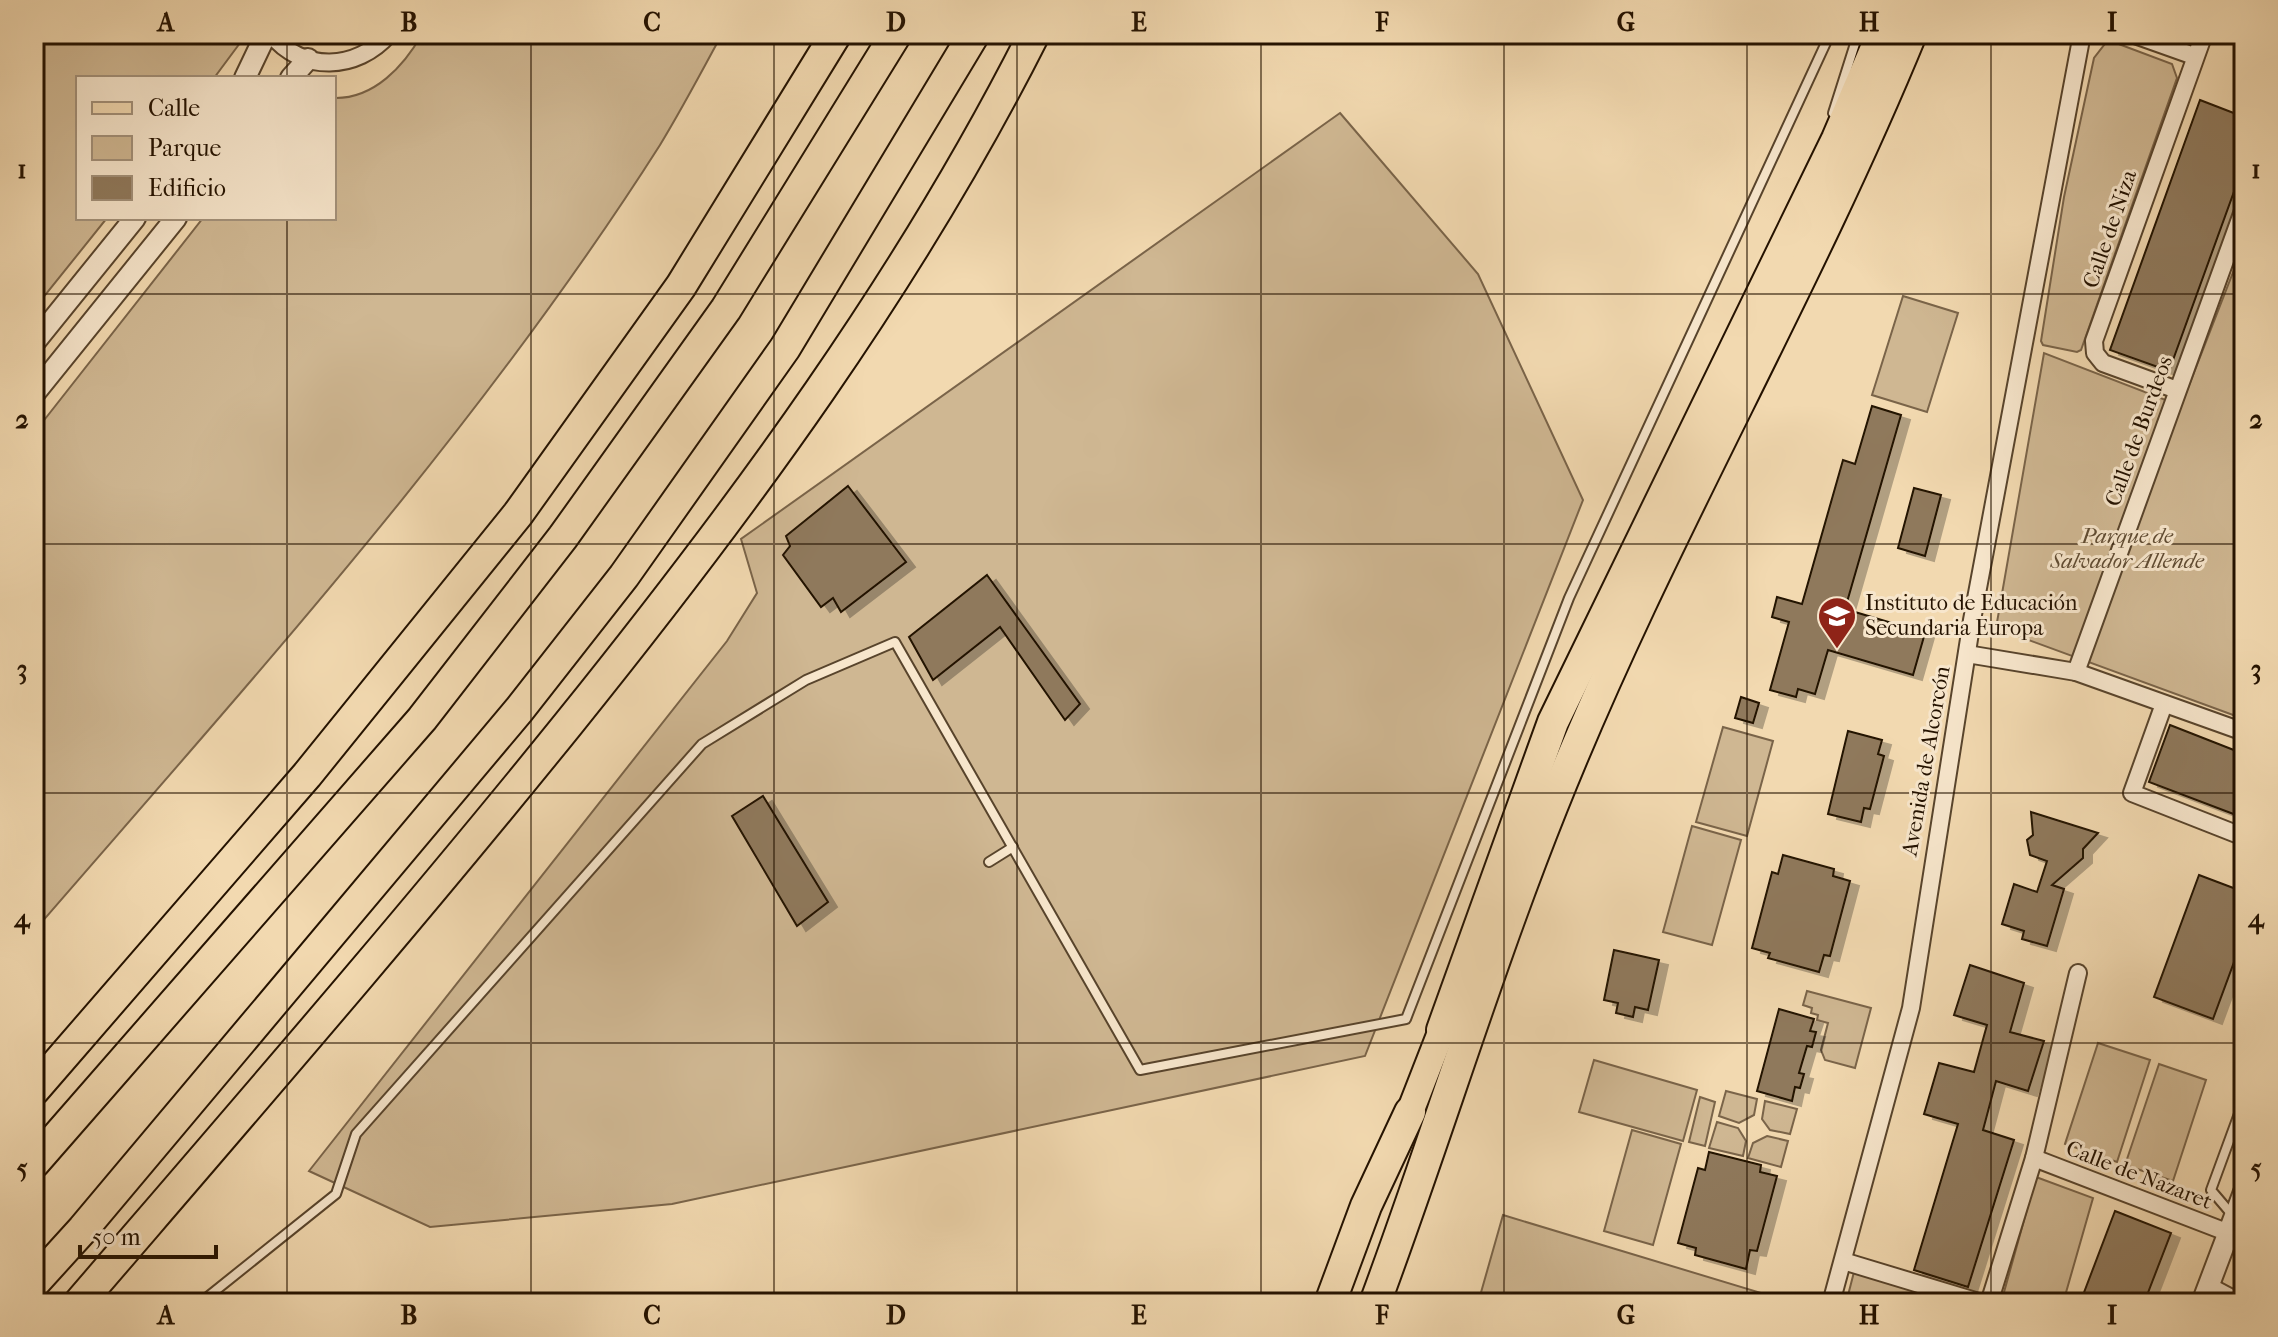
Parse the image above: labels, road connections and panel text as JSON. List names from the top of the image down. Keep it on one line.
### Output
{"streets":{"street":["Calle de Niza","Calle de Burdeos","Avenida de Alcorcón","Calle de Nazaret"]},"crossings":[["Calle de Niza","Calle de Burdeos"]],"parks":["Parque de Salvador Allende"],"places":{"school or university":["Instituto de Educación Secundaria Europa"]},"legend":["Calle","Parque","Edificio"],"scale_bar":"50 m","grid":{"columns":["A","B","C","D","E","F","G","H","I"],"rows":["1","2","3","4","5"]}}
